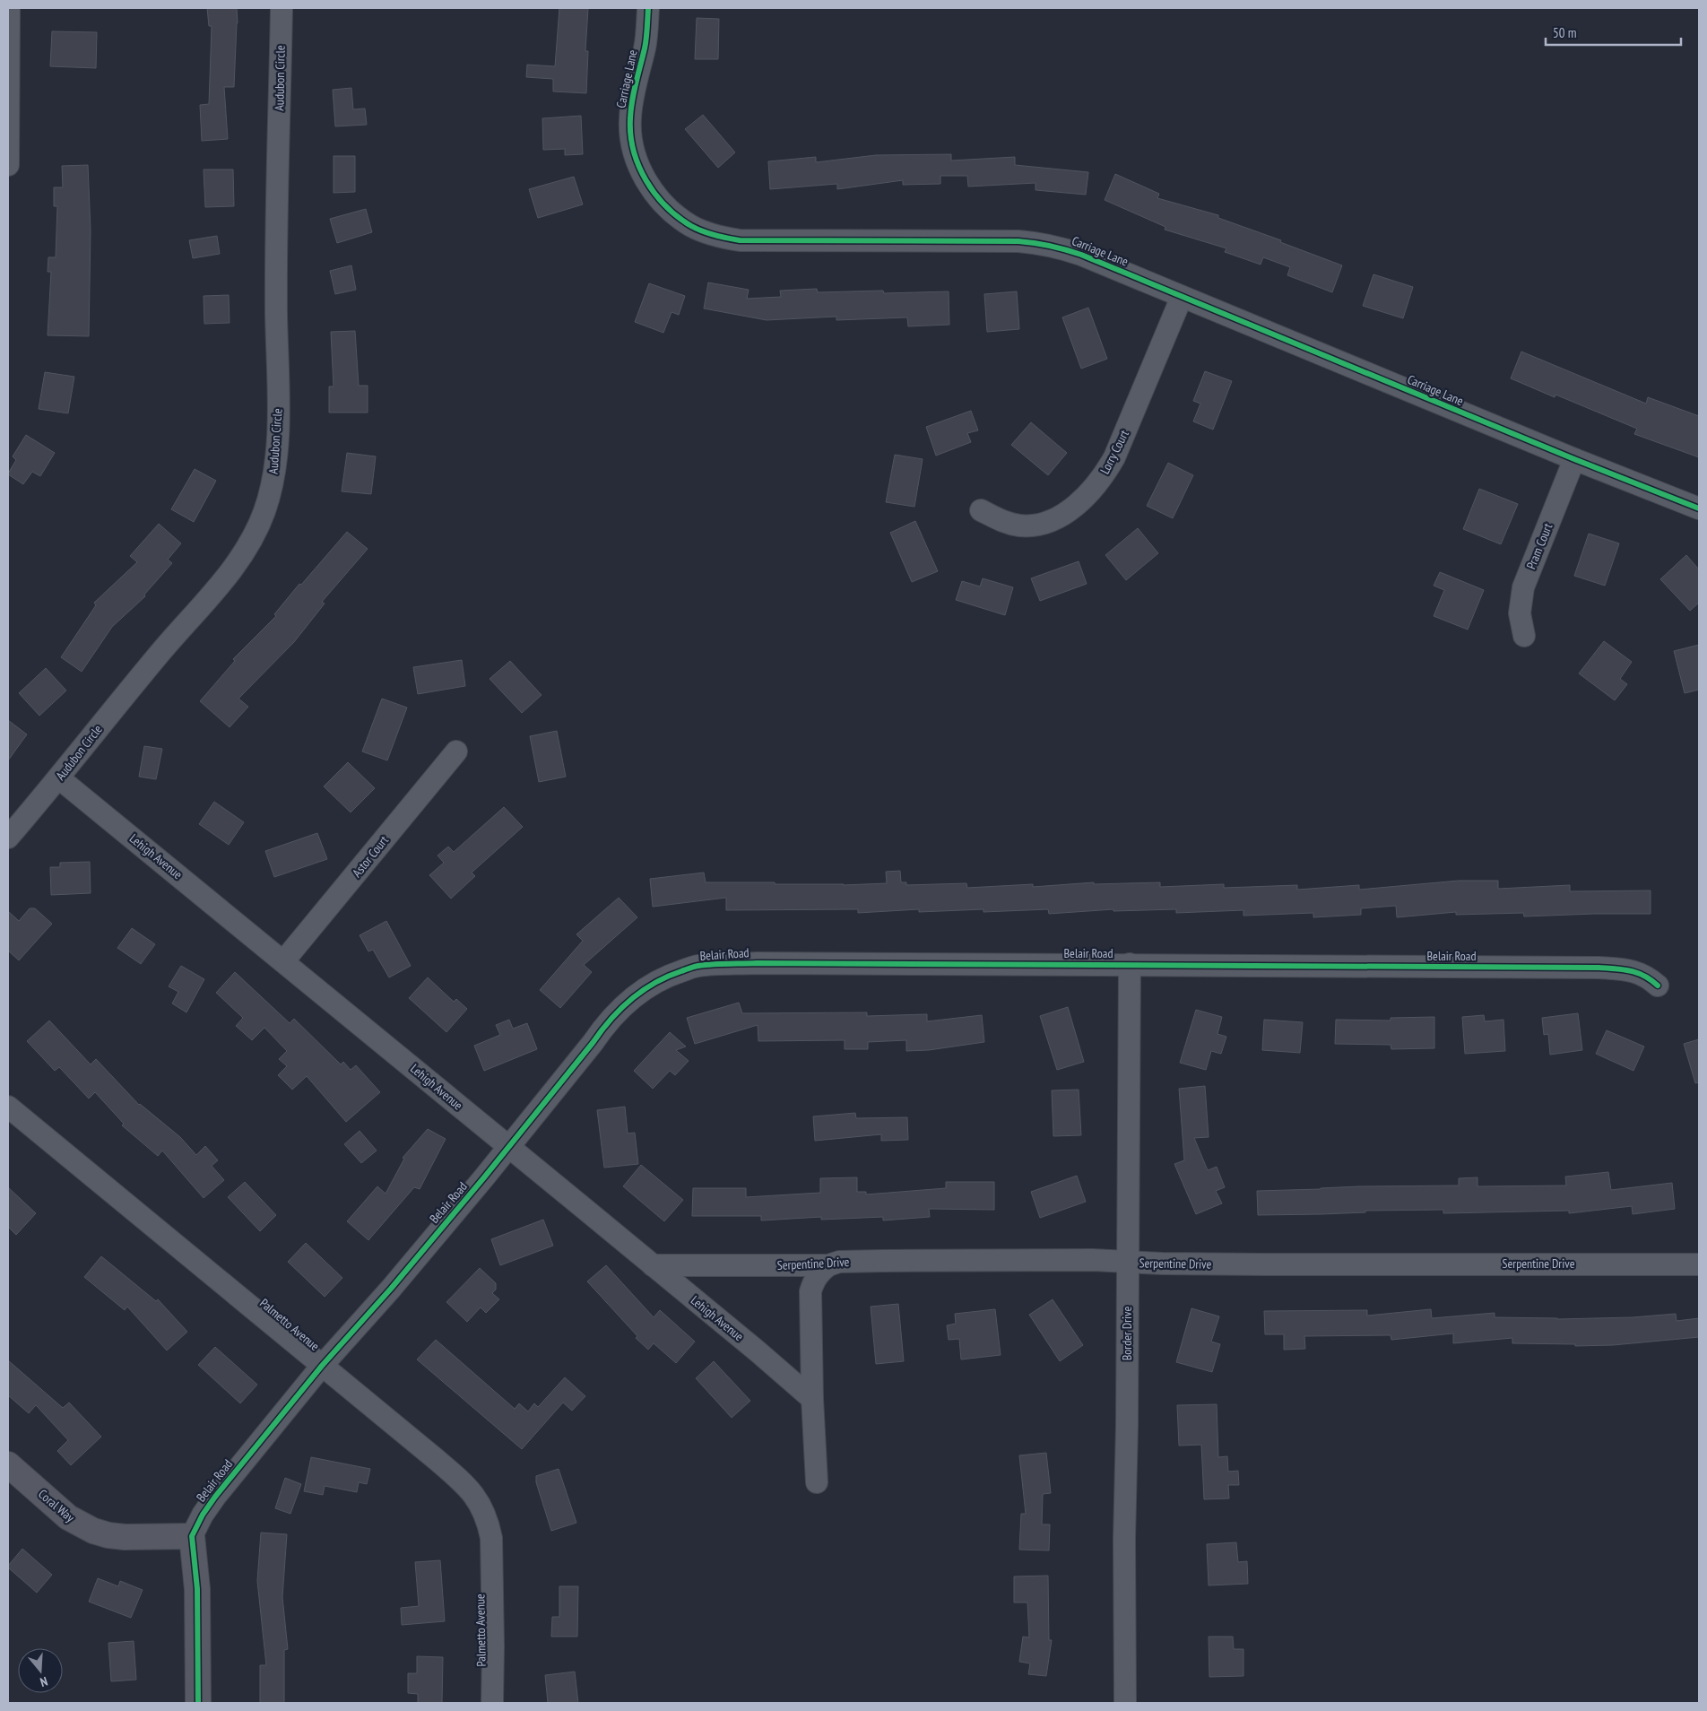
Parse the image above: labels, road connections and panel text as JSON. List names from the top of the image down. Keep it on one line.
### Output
{"streets":{"street":["Audubon Circle","Carriage Lane","Lorry Court","Pram Court","Lehigh Avenue","Astor Court","Belair Road","Serpentine Drive","Palmetto Avenue","Border Drive","Coral Way"]},"crossings":[["Audubon Circle","Lehigh Avenue"],["Carriage Lane","Lorry Court"],["Carriage Lane","Pram Court"],["Lehigh Avenue","Astor Court"],["Lehigh Avenue","Belair Road"],["Lehigh Avenue","Serpentine Drive"],["Belair Road","Palmetto Avenue"],["Belair Road","Border Drive"],["Belair Road","Coral Way"],["Serpentine Drive","Border Drive"]],"scale_bar":"50 m","north":"bottom"}
